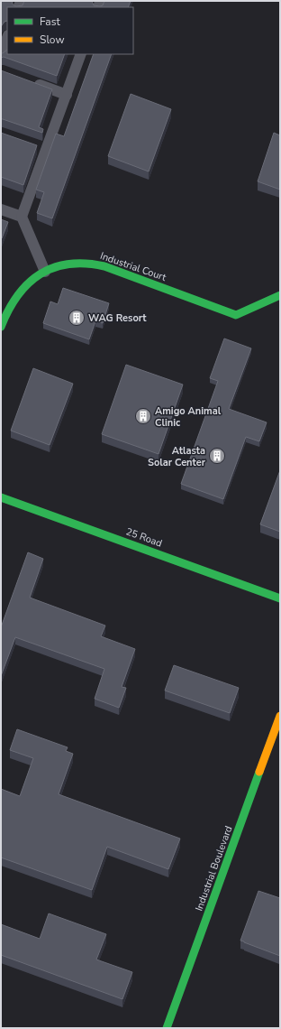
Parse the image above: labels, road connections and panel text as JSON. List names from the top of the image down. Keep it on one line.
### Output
{"streets":{"street":["Industrial Court","25 Road","Industrial Boulevard"]},"places":{"building":["WAG Resort","Amigo Animal Clinic","Atlasta Solar Center"]},"legend":["Fast","Slow"]}
